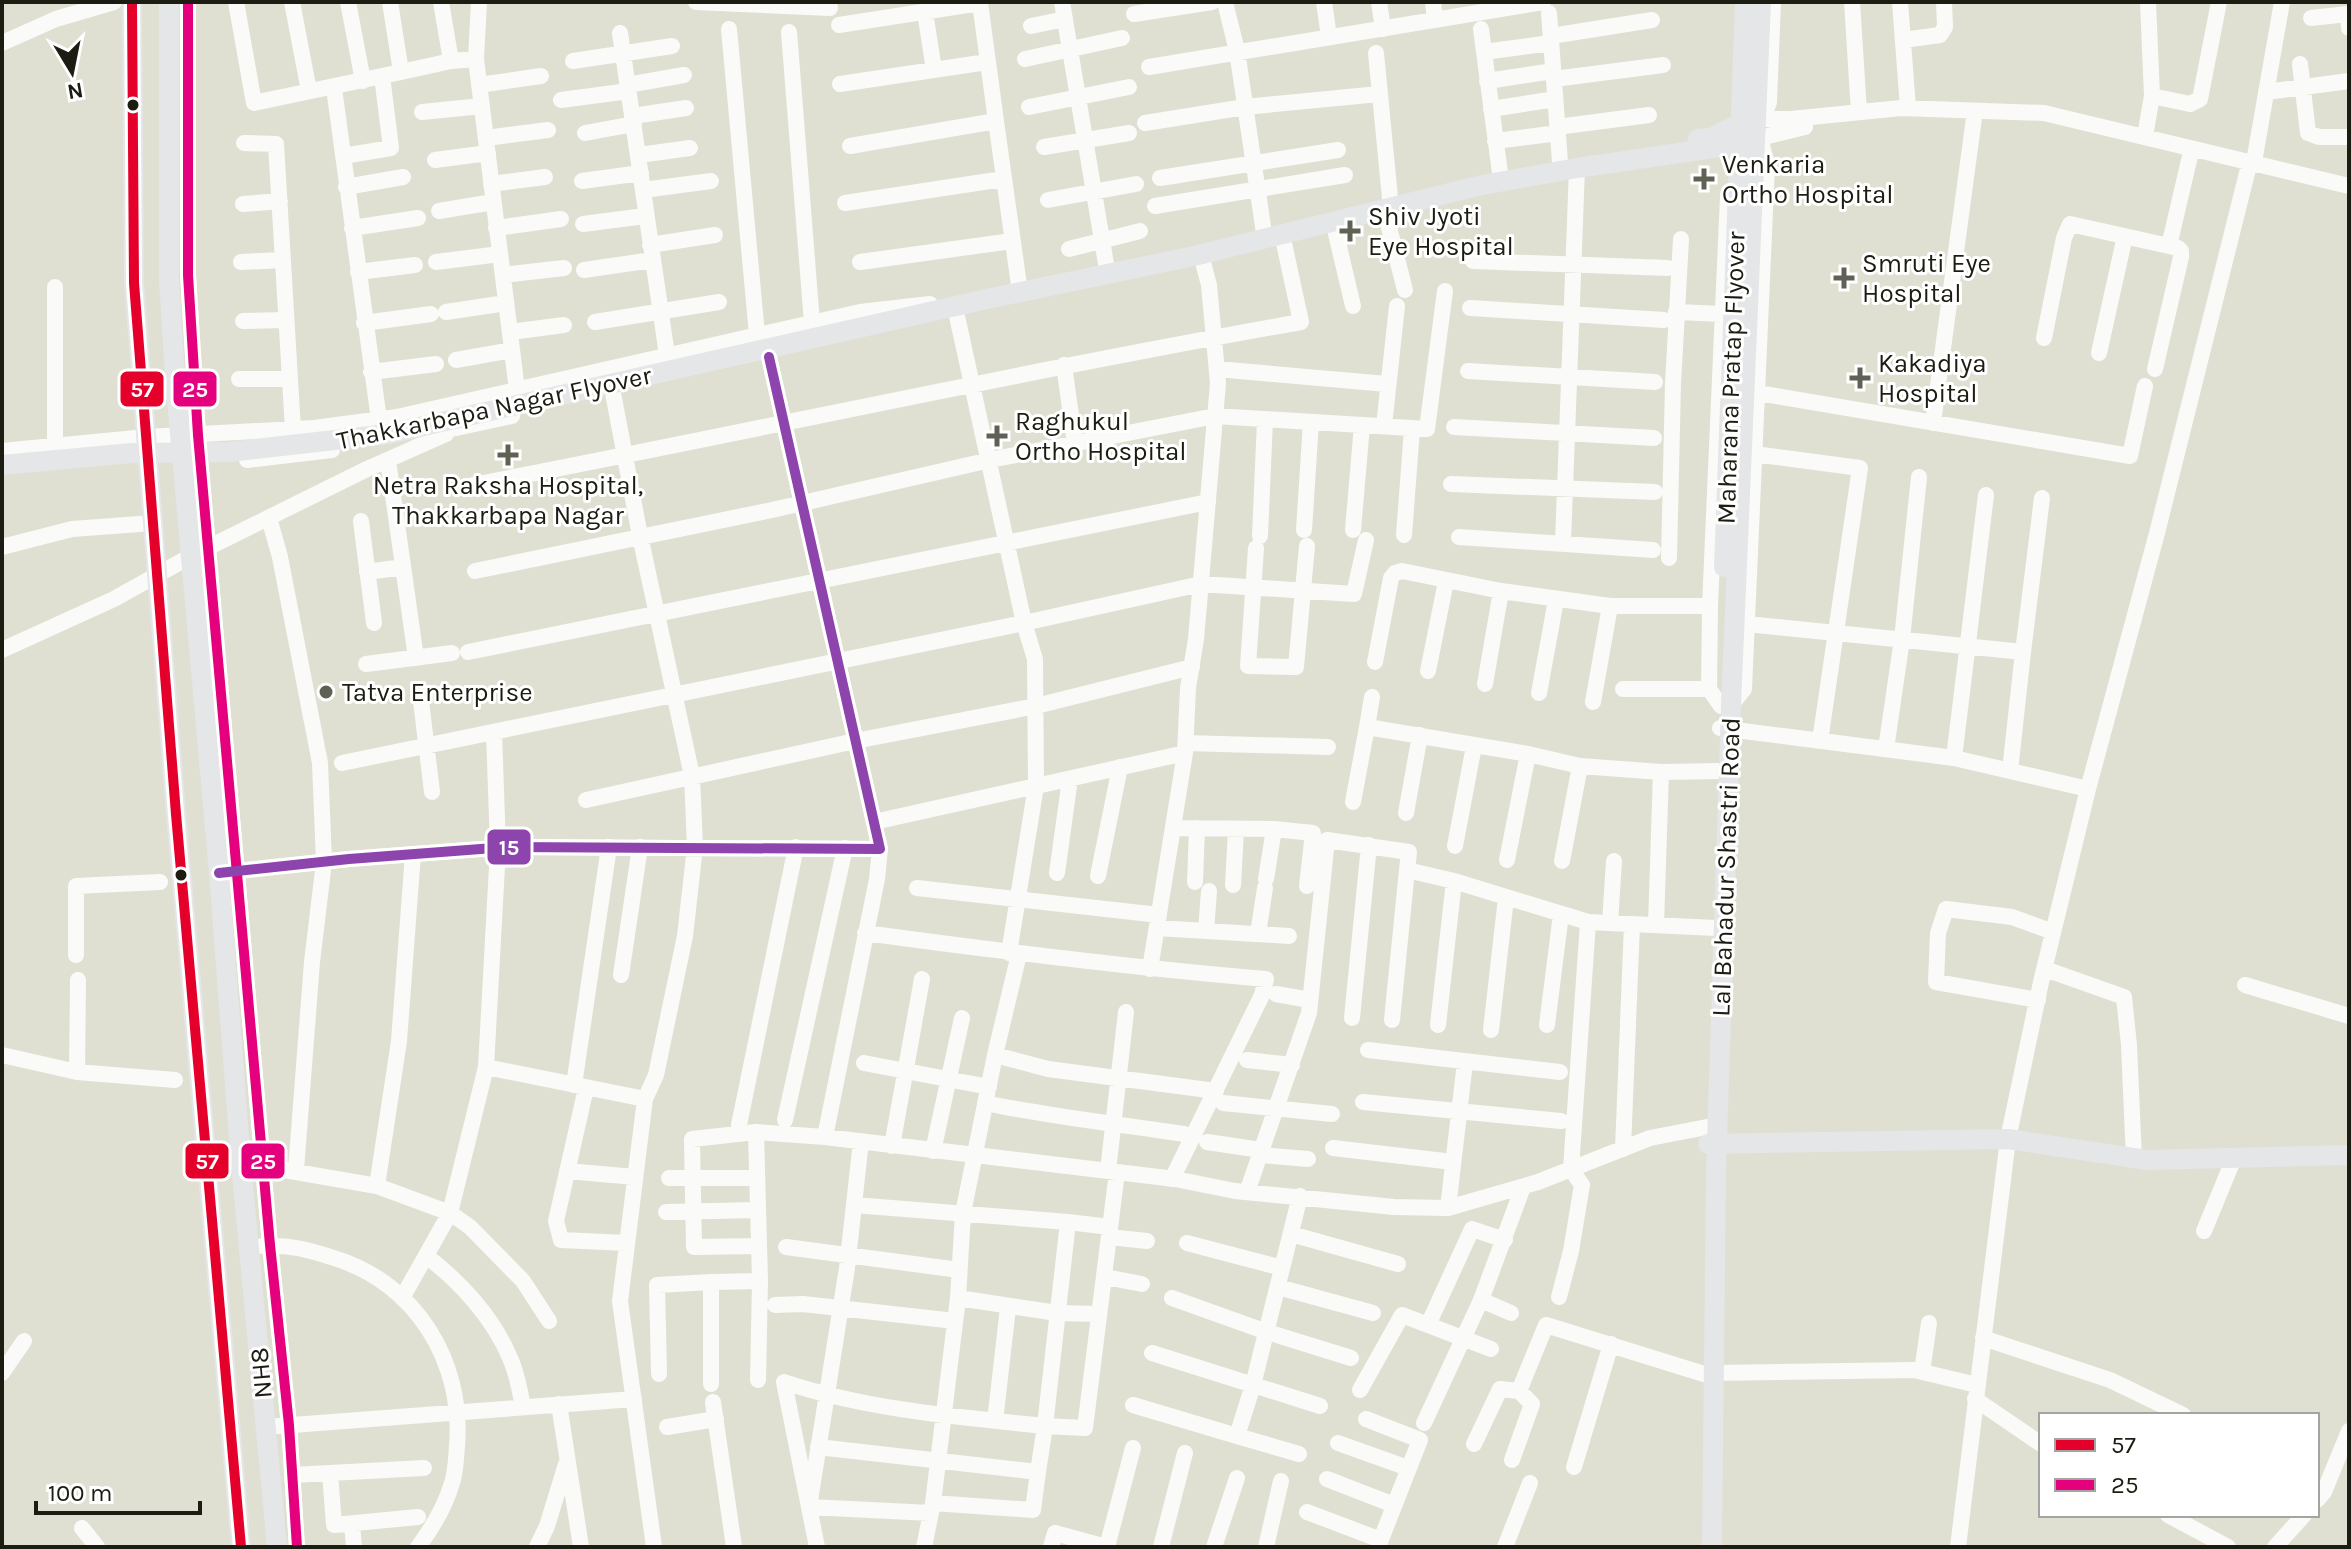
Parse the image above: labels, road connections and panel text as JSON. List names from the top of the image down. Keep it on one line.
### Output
{"streets":{"main road":["Maharana Pratap Flyover","Thakkarbapa Nagar Flyover","Lal Bahadur Shastri Road","NH8"]},"crossings":[["Maharana Pratap Flyover","Lal Bahadur Shastri Road"]],"places":{"health":["Venkaria Ortho Hospital","Shiv Jyoti Eye Hospital","Smruti Eye Hospital","Kakadiya Hospital","Raghukul Ortho Hospital","Netra Raksha Hospital, Thakkarbapa Nagar"],"other":["Tatva Enterprise"]},"lines":["transit line 57","transit line 25","transit line 15"],"legend":["57","25"],"scale_bar":"100 m","north":"bottom"}
